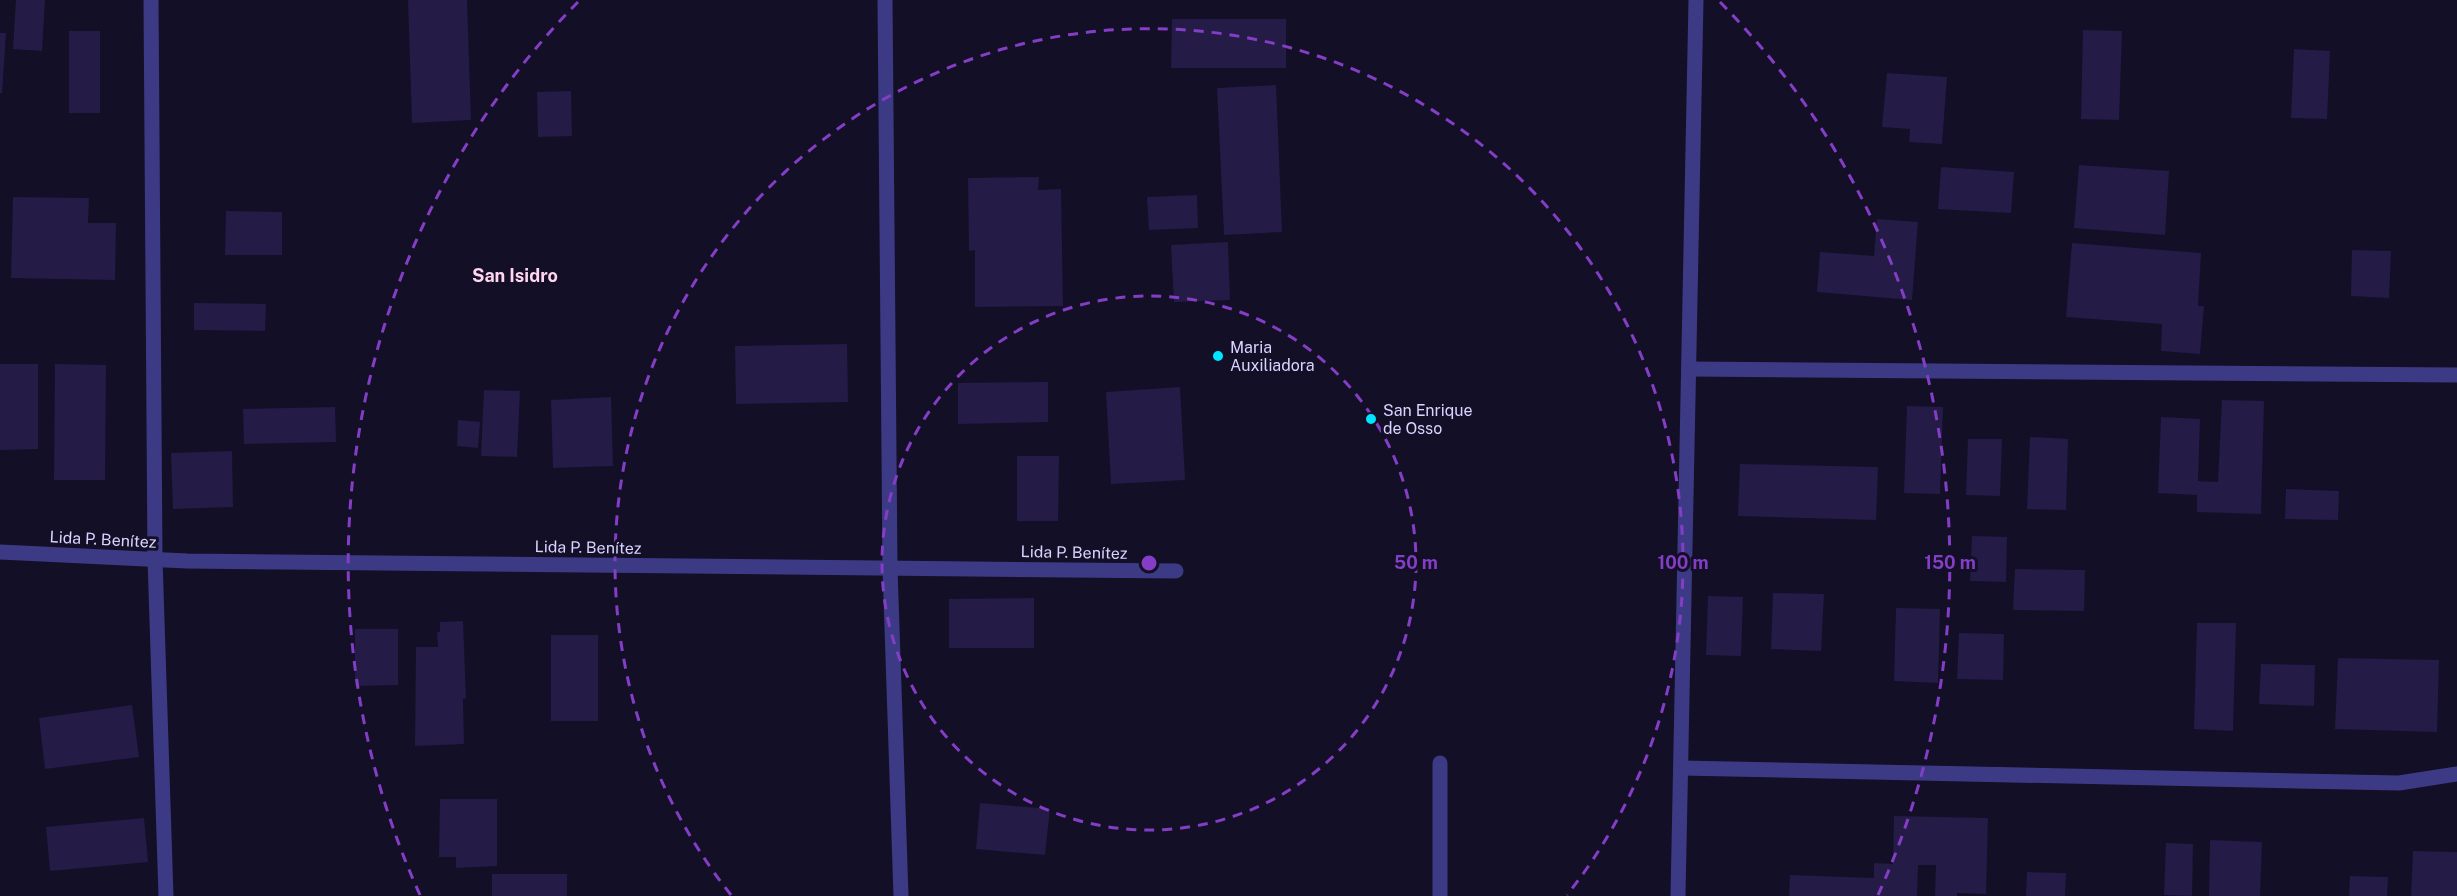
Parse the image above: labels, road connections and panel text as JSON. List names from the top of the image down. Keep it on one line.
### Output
{"streets":{"street":["Lida P. Benítez"]},"districts":["San Isidro"],"places":["Maria Auxiliadora","San Enrique de Osso"],"rings":["50 m","100 m","150 m"]}
